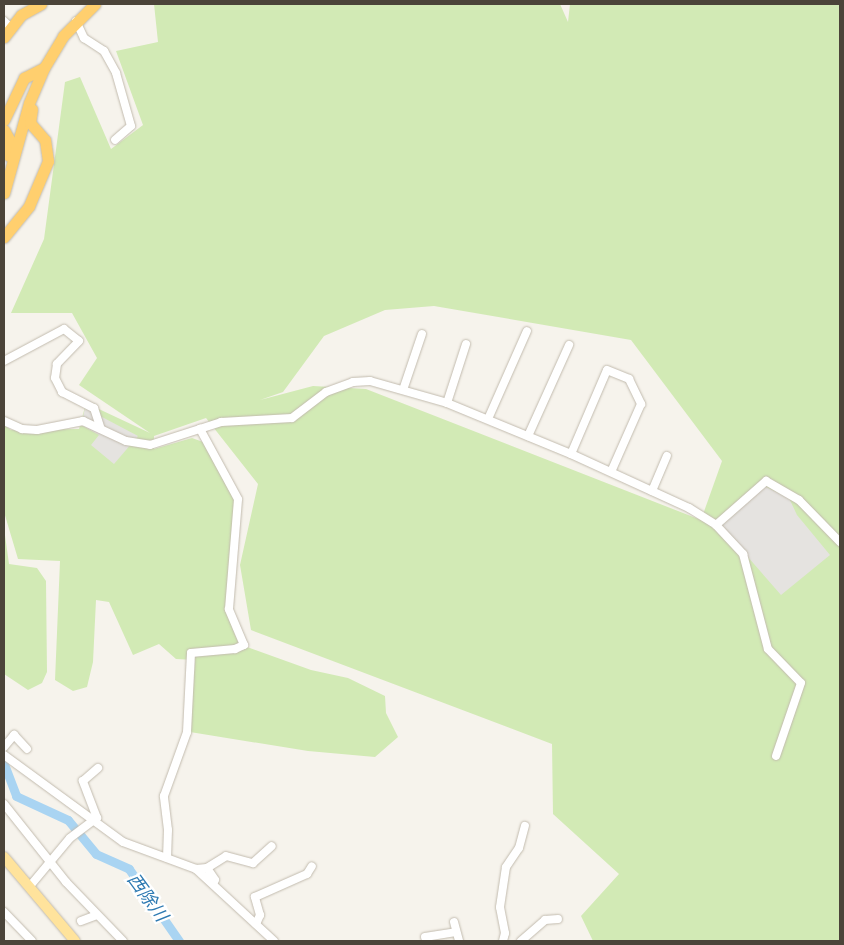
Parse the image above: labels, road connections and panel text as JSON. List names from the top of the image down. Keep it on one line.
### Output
{"water":["西除川"]}
